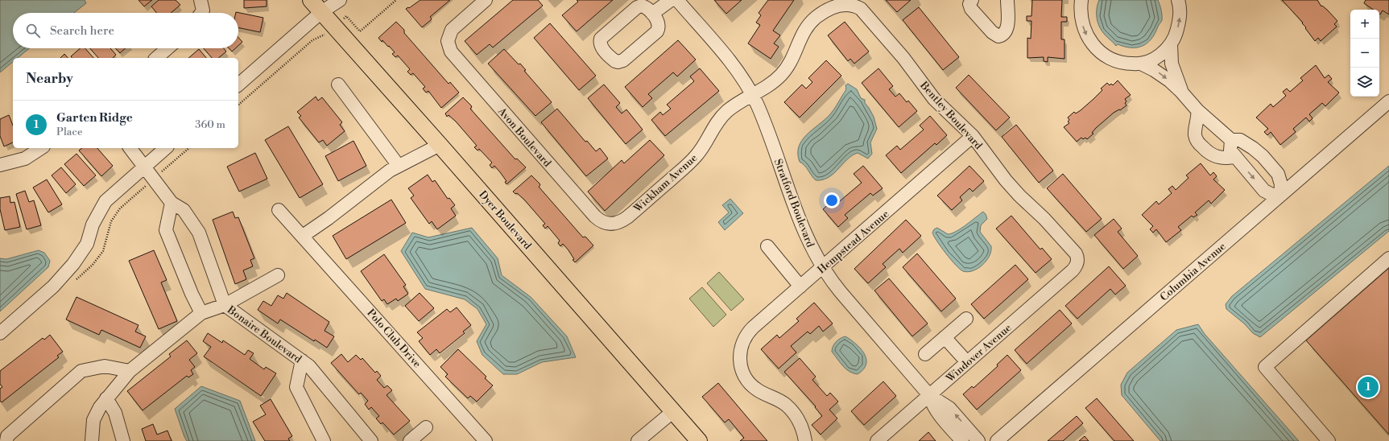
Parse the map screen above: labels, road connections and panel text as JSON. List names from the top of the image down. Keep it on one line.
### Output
{"streets":{"main road":["Dyer Boulevard"],"street":["Bentley Boulevard","Avon Boulevard","Wickham Avenue","Stratford Boulevard","Hempstead Avenue","Columbia Avenue","Bonaire Boulevard","Polo Club Drive","Windover Avenue"]},"crossings":[["Bentley Boulevard","Wickham Avenue"],["Bentley Boulevard","Hempstead Avenue"],["Bentley Boulevard","Windover Avenue"],["Avon Boulevard","Wickham Avenue"],["Wickham Avenue","Stratford Boulevard"],["Stratford Boulevard","Hempstead Avenue"],["Stratford Boulevard","Windover Avenue"]],"page":{"map_buttons":["+","−"],"search":"Search here","heading":"Nearby","list":[{"mark":"1","name":"Garten Ridge","note":"Place","value":"360 m"}],"pins":"1"}}
